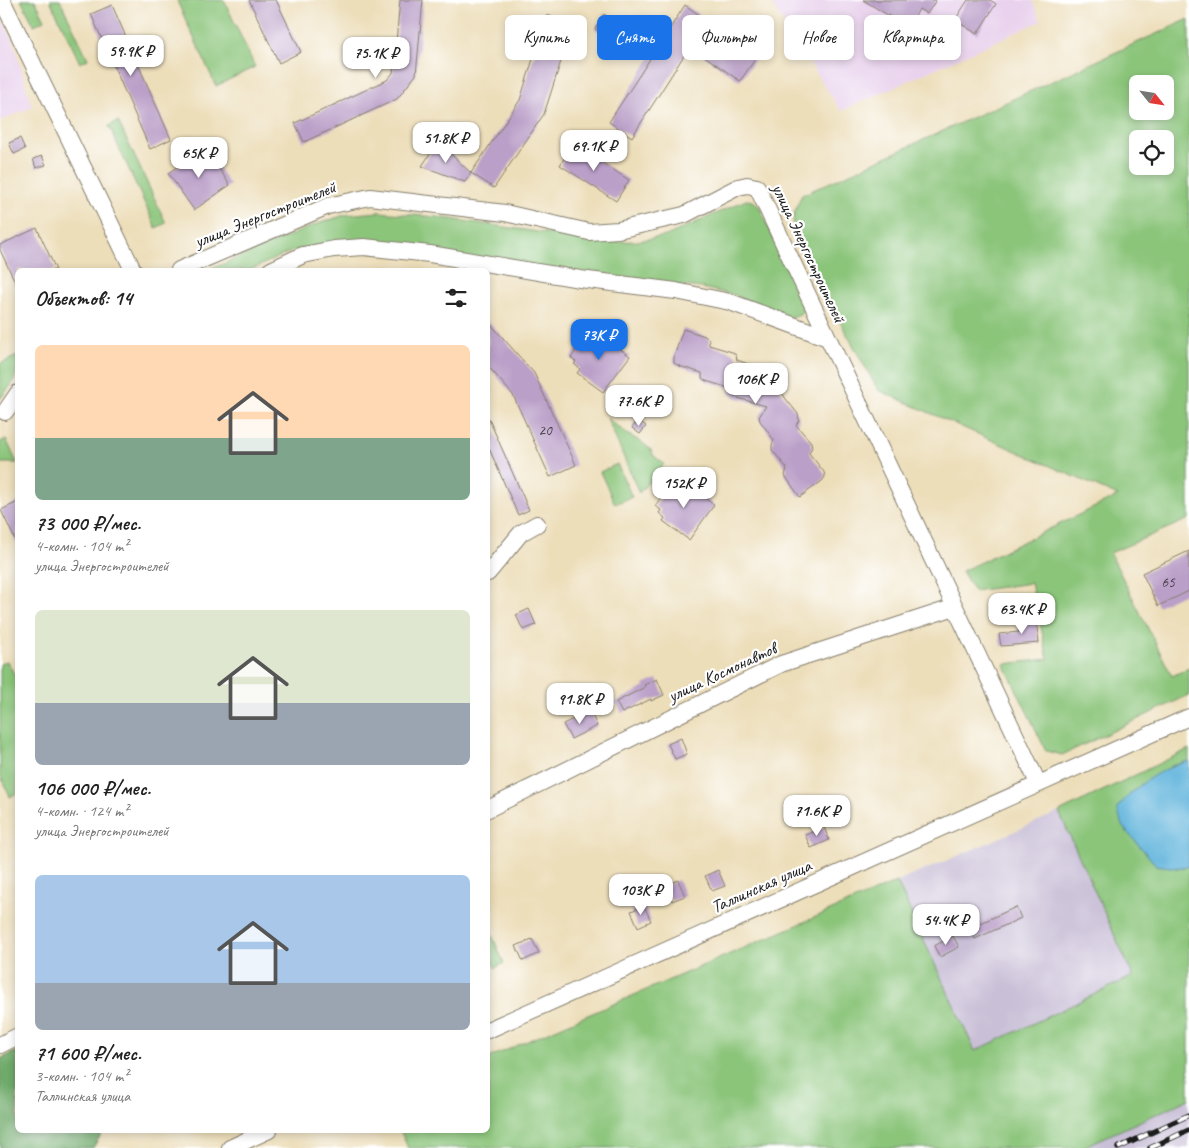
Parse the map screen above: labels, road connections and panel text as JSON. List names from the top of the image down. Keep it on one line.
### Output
{"streets":{"street":["улица Энергостроителей","улица Космонавтов","Таллинская улица"]},"house_numbers":["20","65"],"north":"bottom right","page":{"chip":["Купить","Снять","Фильтры","Новое","Квартира"],"price":["59.9K ₽","75.1K ₽","51.8K ₽","69.1K ₽","65K ₽","73K ₽","106K ₽","77.6K ₽","152K ₽","63.4K ₽","91.8K ₽","71.6K ₽","103K ₽","54.4K ₽"],"heading":"Объектов: 14","list":[{"name":"73 000 ₽/мес.","note":"4-комн. · 104 m² · улица Энергостроителей"},{"name":"106 000 ₽/мес.","note":"4-комн. · 124 m² · улица Энергостроителей"},{"name":"71 600 ₽/мес.","note":"3-комн. · 104 m² · Таллинская улица"}]}}
